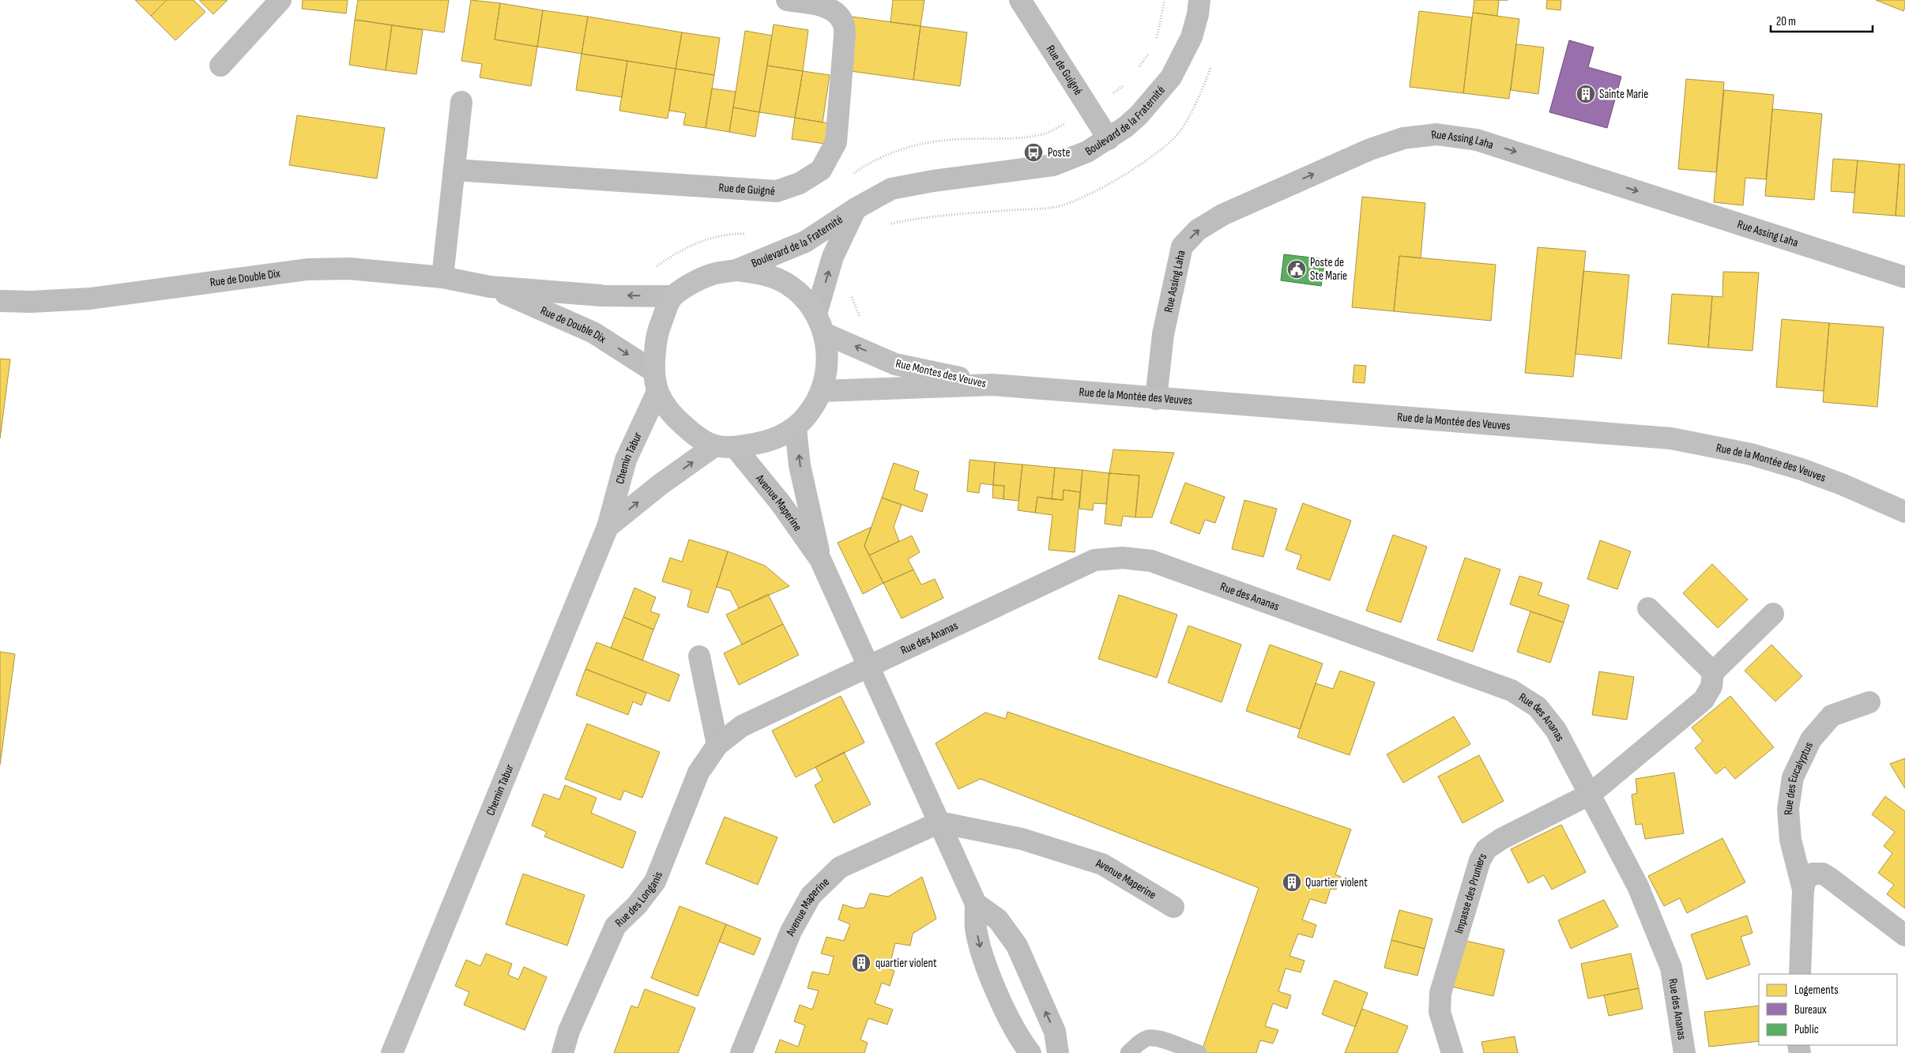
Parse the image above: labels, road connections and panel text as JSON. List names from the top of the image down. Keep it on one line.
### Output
{"streets":{"main road":["Rue Montes des Veuves","Rue de la Montée des Veuves","Chemin Tabur"],"street":["Rue de Guigné","Boulevard de la Fraternité","Rue Assing Laha","Rue de Double Dix","Avenue Maperine","Rue des Ananas","Rue des Eucalyptus","Impasse des Pruniers","Rue des Longanis"]},"crossings":[["Rue de Guigné","Boulevard de la Fraternité"],["Rue Assing Laha","Rue de la Montée des Veuves"],["Rue Montes des Veuves","Rue de la Montée des Veuves"],["Chemin Tabur","Avenue Maperine"],["Avenue Maperine","Rue des Ananas"],["Avenue Maperine","Rue des Longanis"],["Rue des Ananas","Impasse des Pruniers"],["Rue des Ananas","Rue des Longanis"]],"one_way":["Rue Assing Laha"],"places":{"building":["Sainte Marie","Quartier violent","quartier violent"],"bus stop":["Poste"],"public building":["Poste de Ste Marie"]},"legend":["Logements","Bureaux","Public"],"scale_bar":"20 m"}
